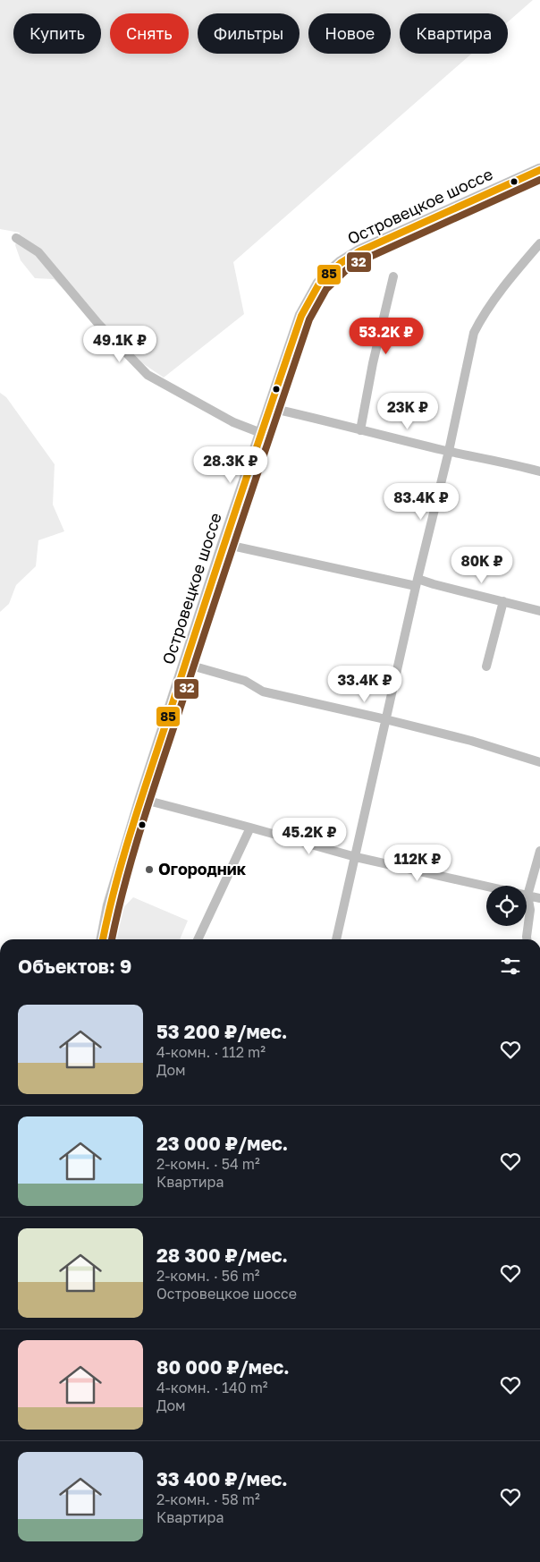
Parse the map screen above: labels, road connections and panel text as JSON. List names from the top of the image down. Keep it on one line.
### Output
{"streets":{"main road":["Островецкое шоссе"]},"places":["Огородник"],"lines":["transit line 85","transit line 32"],"page":{"chip":["Купить","Снять","Фильтры","Новое","Квартира"],"price":["53.2K ₽","49.1K ₽","23K ₽","28.3K ₽","83.4K ₽","80K ₽","33.4K ₽","45.2K ₽","112K ₽"],"heading":"Объектов: 9","list":[{"name":"53 200 ₽/мес.","note":"4-комн. · 112 m² · Дом"},{"name":"23 000 ₽/мес.","note":"2-комн. · 54 m² · Квартира"},{"name":"28 300 ₽/мес.","note":"2-комн. · 56 m² · Островецкое шоссе"},{"name":"80 000 ₽/мес.","note":"4-комн. · 140 m² · Дом"},{"name":"33 400 ₽/мес.","note":"2-комн. · 58 m² · Квартира"}]}}
